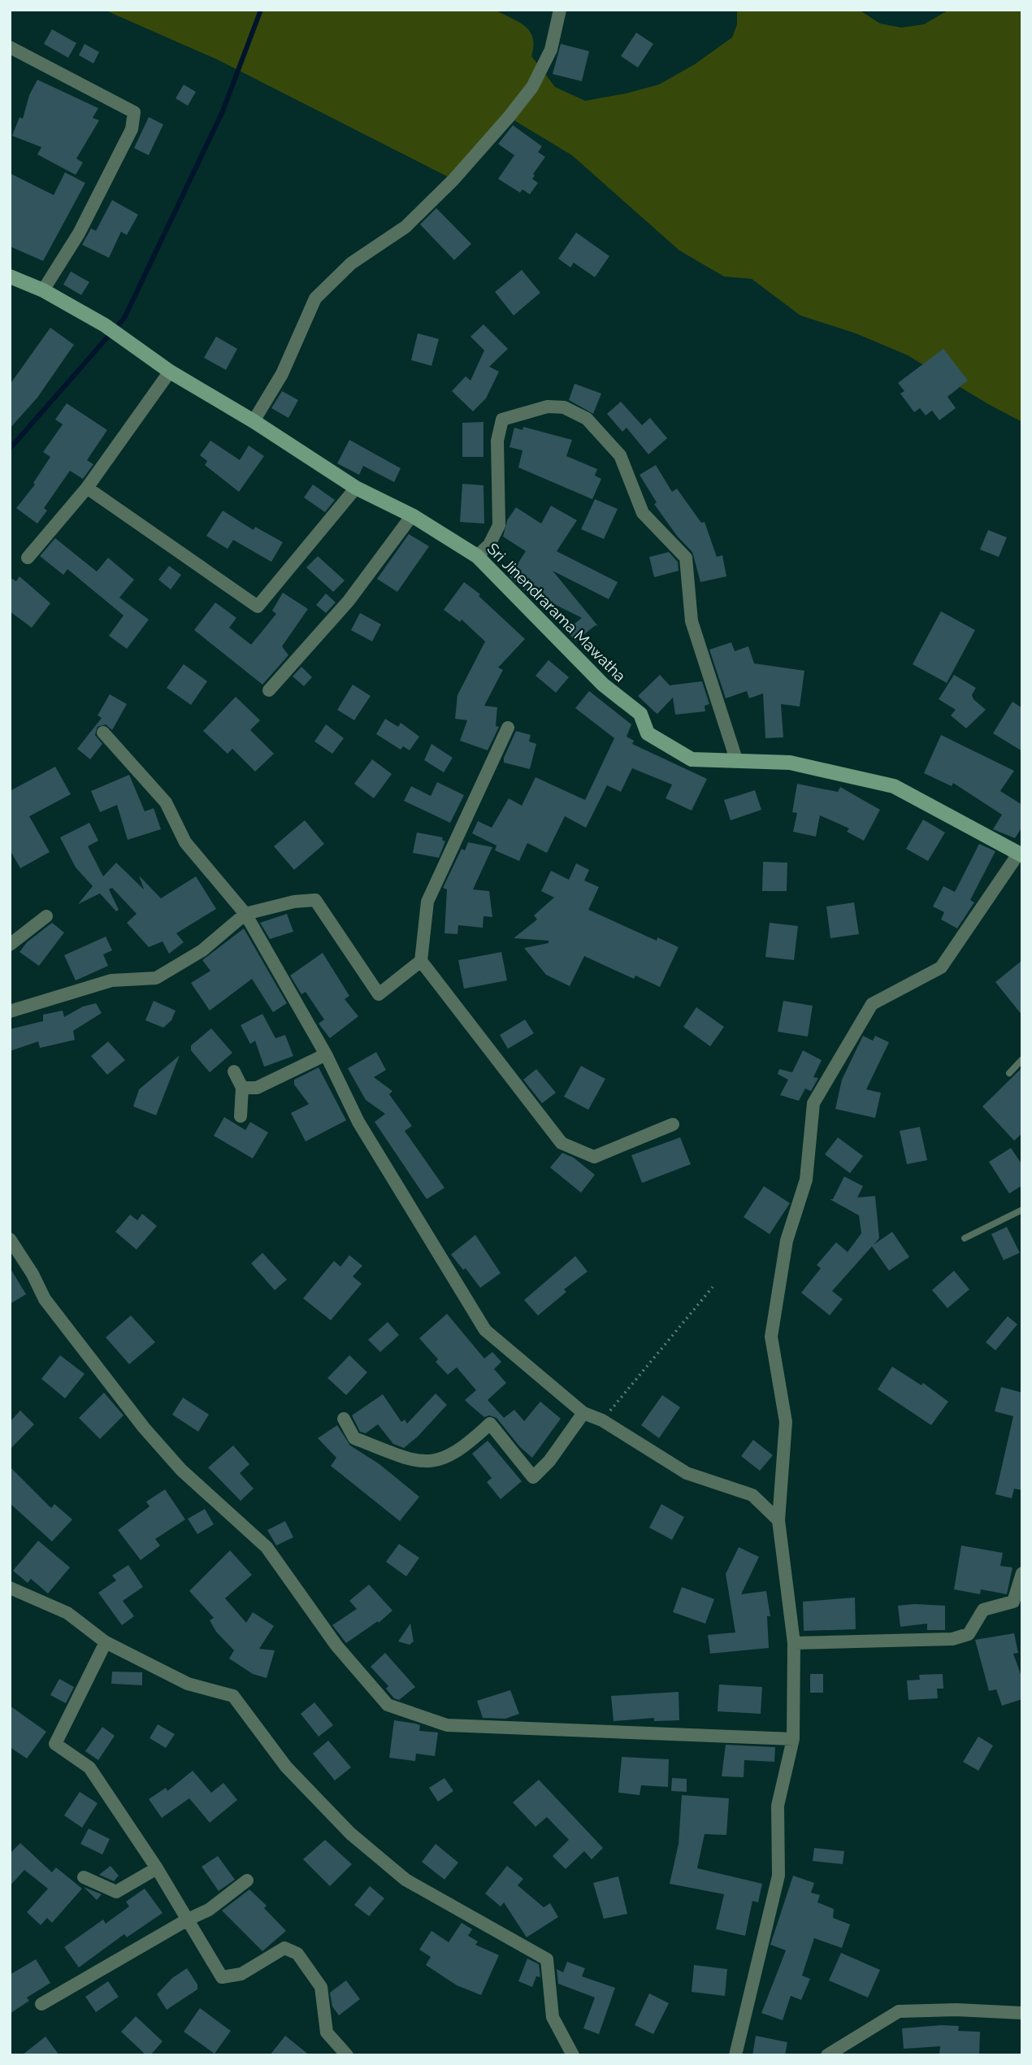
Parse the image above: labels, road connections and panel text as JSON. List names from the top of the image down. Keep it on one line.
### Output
{"streets":{"main road":["Sri Jinendrarama Mawatha"]}}
